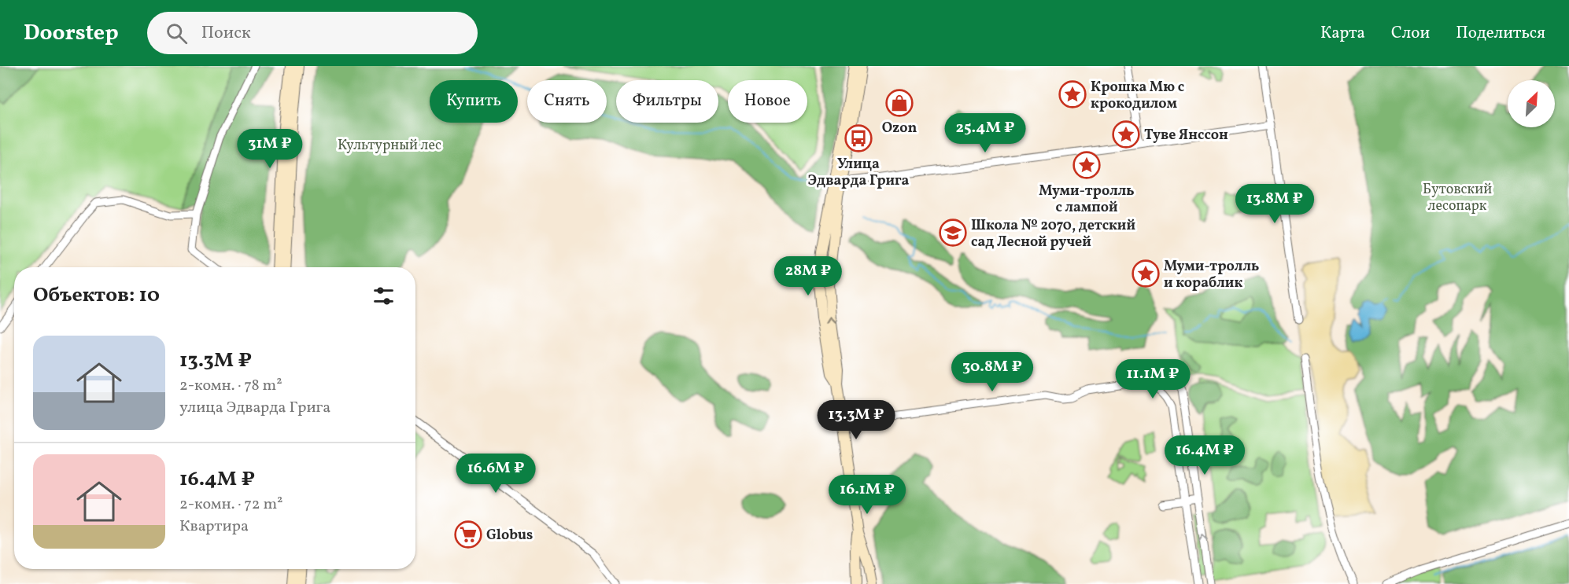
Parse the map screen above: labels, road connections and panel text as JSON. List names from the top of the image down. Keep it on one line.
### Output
{"parks":["Культурный лес","Бутовский лесопарк"],"places":{"place":["Крошка Мю с крокодилом","Туве Янссон","Муми-тролль с лампой","Муми-тролль и кораблик"],"shop":["Ozon"],"bus stop":["Улица Эдварда Грига"],"school or university":["Школа № 2070, детский сад Лесной ручей"],"supermarket":["Globus"]},"north":"top right","page":{"header":"Doorstep","search":"Поиск","nav":["Карта","Слои","Поделиться"],"chip":["Купить","Снять","Фильтры","Новое"],"price":["25.4M ₽","31M ₽","13.8M ₽","28M ₽","30.8M ₽","11.1M ₽","13.3M ₽","16.4M ₽","16.6M ₽","16.1M ₽"],"heading":"Объектов: 10","list":[{"name":"13.3M ₽","note":"2-комн. · 78 m² · улица Эдварда Грига"},{"name":"16.4M ₽","note":"2-комн. · 72 m² · Квартира"}]}}
